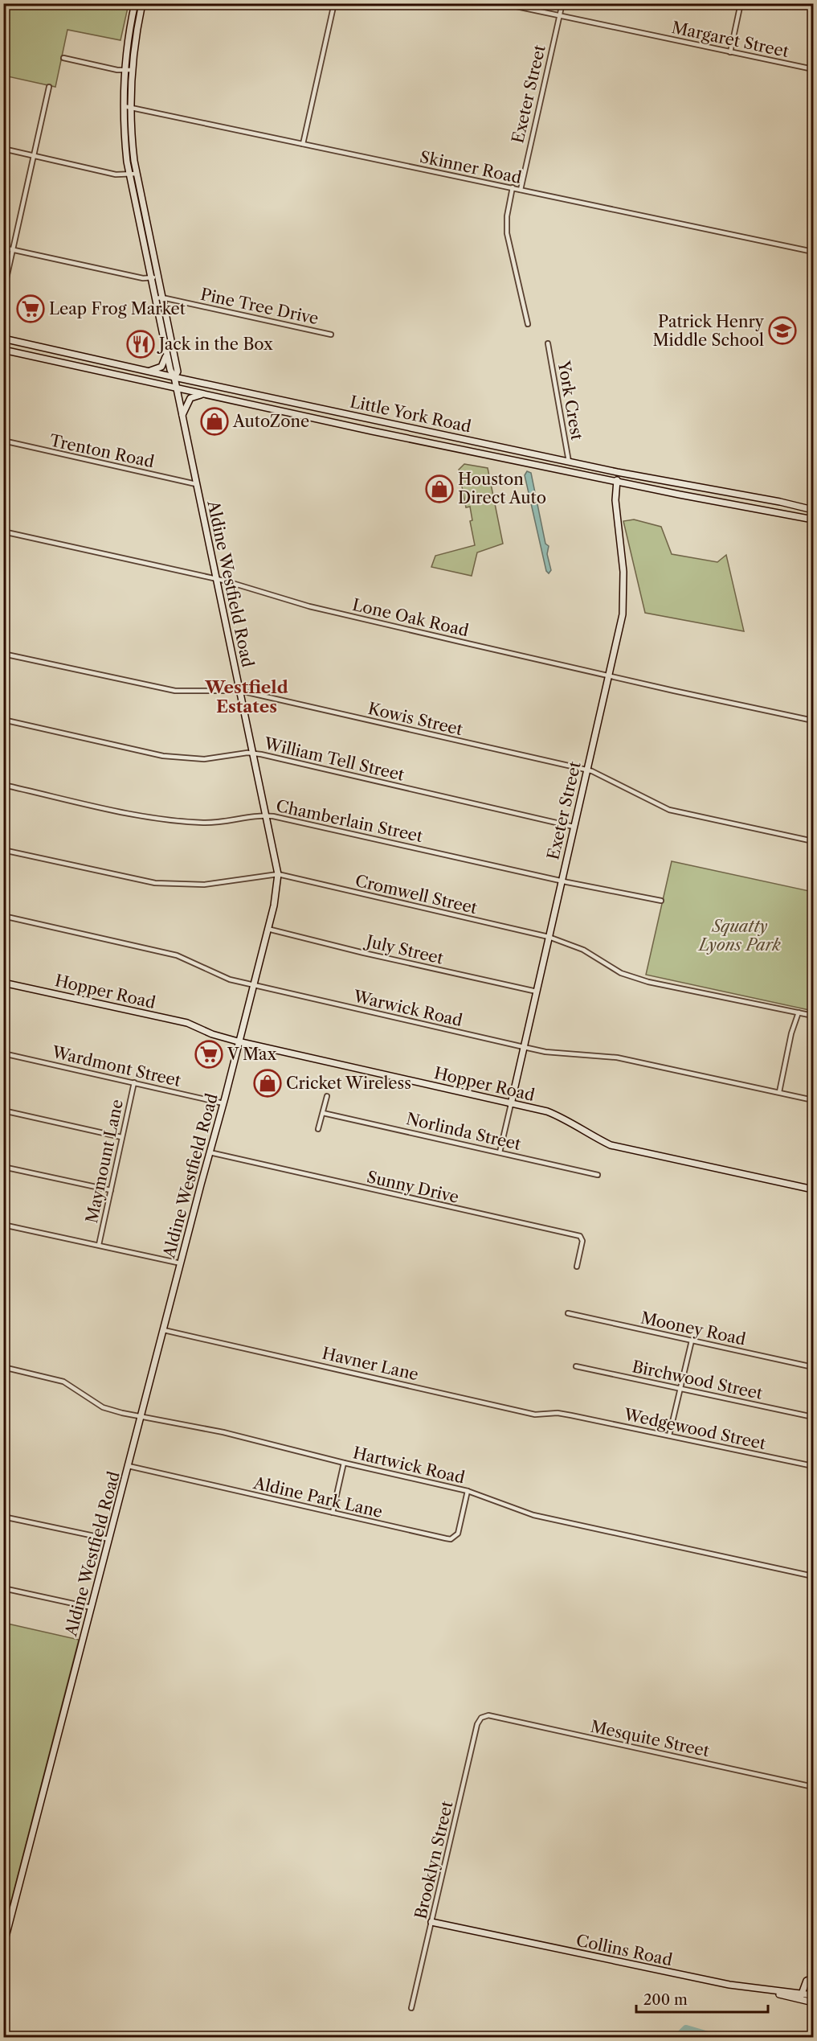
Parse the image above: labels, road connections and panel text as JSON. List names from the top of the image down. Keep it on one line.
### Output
{"streets":{"main road":["Exeter Street","Little York Road","Aldine Westfield Road","Hopper Road","Collins Road"],"street":["Margaret Street","Skinner Road","Pine Tree Drive","York Crest","Trenton Road","Lone Oak Road","Kowis Street","William Tell Street","Chamberlain Street","Cromwell Street","July Street","Warwick Road","Wardmont Street","Norlinda Street","Maymount Lane","Sunny Drive","Mooney Road","Havner Lane","Birchwood Street","Wedgewood Street","Hartwick Road","Aldine Park Lane","Mesquite Street","Brooklyn Street"]},"crossings":[["Margaret Street","Exeter Street"],["Exeter Street","Skinner Road"],["Exeter Street","Little York Road"],["Exeter Street","Lone Oak Road"],["Exeter Street","Kowis Street"],["Exeter Street","William Tell Street"],["Exeter Street","Chamberlain Street"],["Exeter Street","Cromwell Street"],["Exeter Street","July Street"],["Exeter Street","Hopper Road"],["Exeter Street","Warwick Road"],["Exeter Street","Norlinda Street"],["Skinner Road","Aldine Westfield Road"],["Pine Tree Drive","Aldine Westfield Road"],["York Crest","Little York Road"],["Little York Road","Aldine Westfield Road"],["Trenton Road","Aldine Westfield Road"],["Aldine Westfield Road","Lone Oak Road"],["Aldine Westfield Road","Kowis Street"],["Aldine Westfield Road","William Tell Street"],["Aldine Westfield Road","Chamberlain Street"],["Aldine Westfield Road","Cromwell Street"],["Aldine Westfield Road","July Street"],["Aldine Westfield Road","Hopper Road"],["Aldine Westfield Road","Warwick Road"],["Aldine Westfield Road","Wardmont Street"],["Aldine Westfield Road","Sunny Drive"],["Aldine Westfield Road","Havner Lane"],["Aldine Westfield Road","Hartwick Road"],["Aldine Westfield Road","Aldine Park Lane"],["Wardmont Street","Maymount Lane"],["Havner Lane","Wedgewood Street"],["Hartwick Road","Aldine Park Lane"],["Mesquite Street","Brooklyn Street"],["Brooklyn Street","Collins Road"]],"districts":["Westfield Estates"],"parks":["Squatty Lyons Park"],"places":{"supermarket":["Leap Frog Market","V Max"],"school or university":["Patrick Henry Middle School"],"restaurant":["Jack in the Box"],"shop":["AutoZone","Houston Direct Auto","Cricket Wireless"]},"scale_bar":"200 m"}
